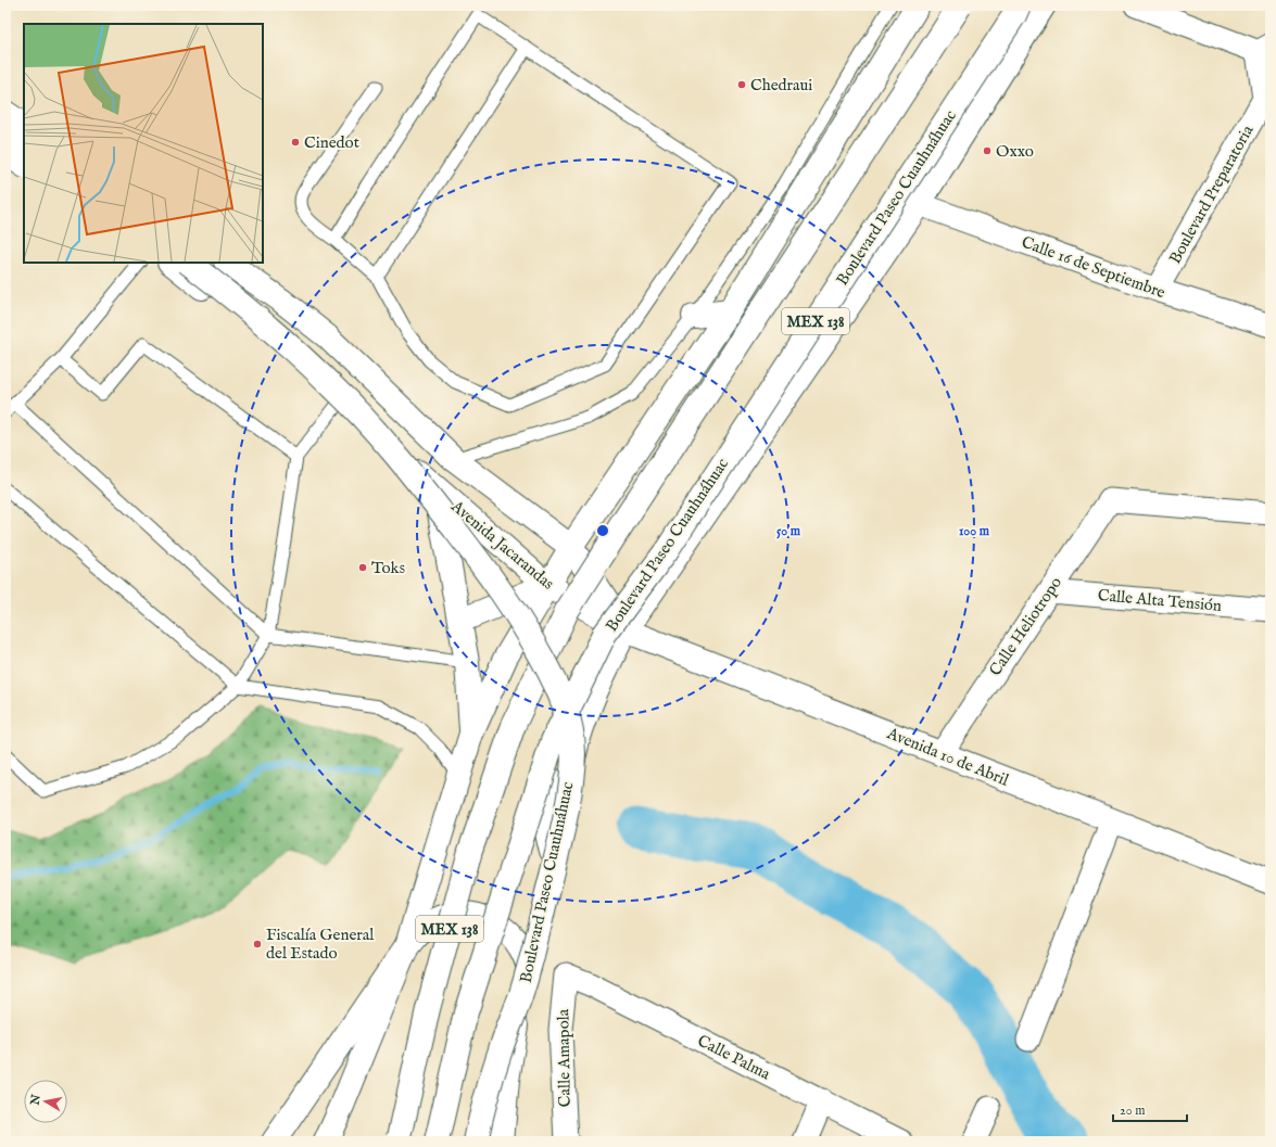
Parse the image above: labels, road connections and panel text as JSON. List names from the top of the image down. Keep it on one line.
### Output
{"streets":{"main road":["Boulevard Paseo Cuauhnáhuac","MEX 138","Avenida Jacarandas","Avenida 10 de Abril"],"street":["Boulevard Preparatoria","Calle 16 de Septiembre","Calle Alta Tensión","Calle Heliotropo","Calle Palma","Calle Amapola"]},"crossings":[["Boulevard Preparatoria","Calle 16 de Septiembre"],["Boulevard Paseo Cuauhnáhuac","Calle 16 de Septiembre"],["Boulevard Paseo Cuauhnáhuac","Avenida Jacarandas"],["Boulevard Paseo Cuauhnáhuac","Avenida 10 de Abril"],["MEX 138","Avenida Jacarandas"],["Avenida Jacarandas","Avenida 10 de Abril"],["Calle Alta Tensión","Calle Heliotropo"],["Calle Heliotropo","Avenida 10 de Abril"],["Calle Palma","Calle Amapola"]],"places":["Chedraui","Cinedot","Oxxo","Toks","Fiscalía General del Estado"],"scale_bar":"20 m","north":"left","rings":["50 m","100 m"]}
